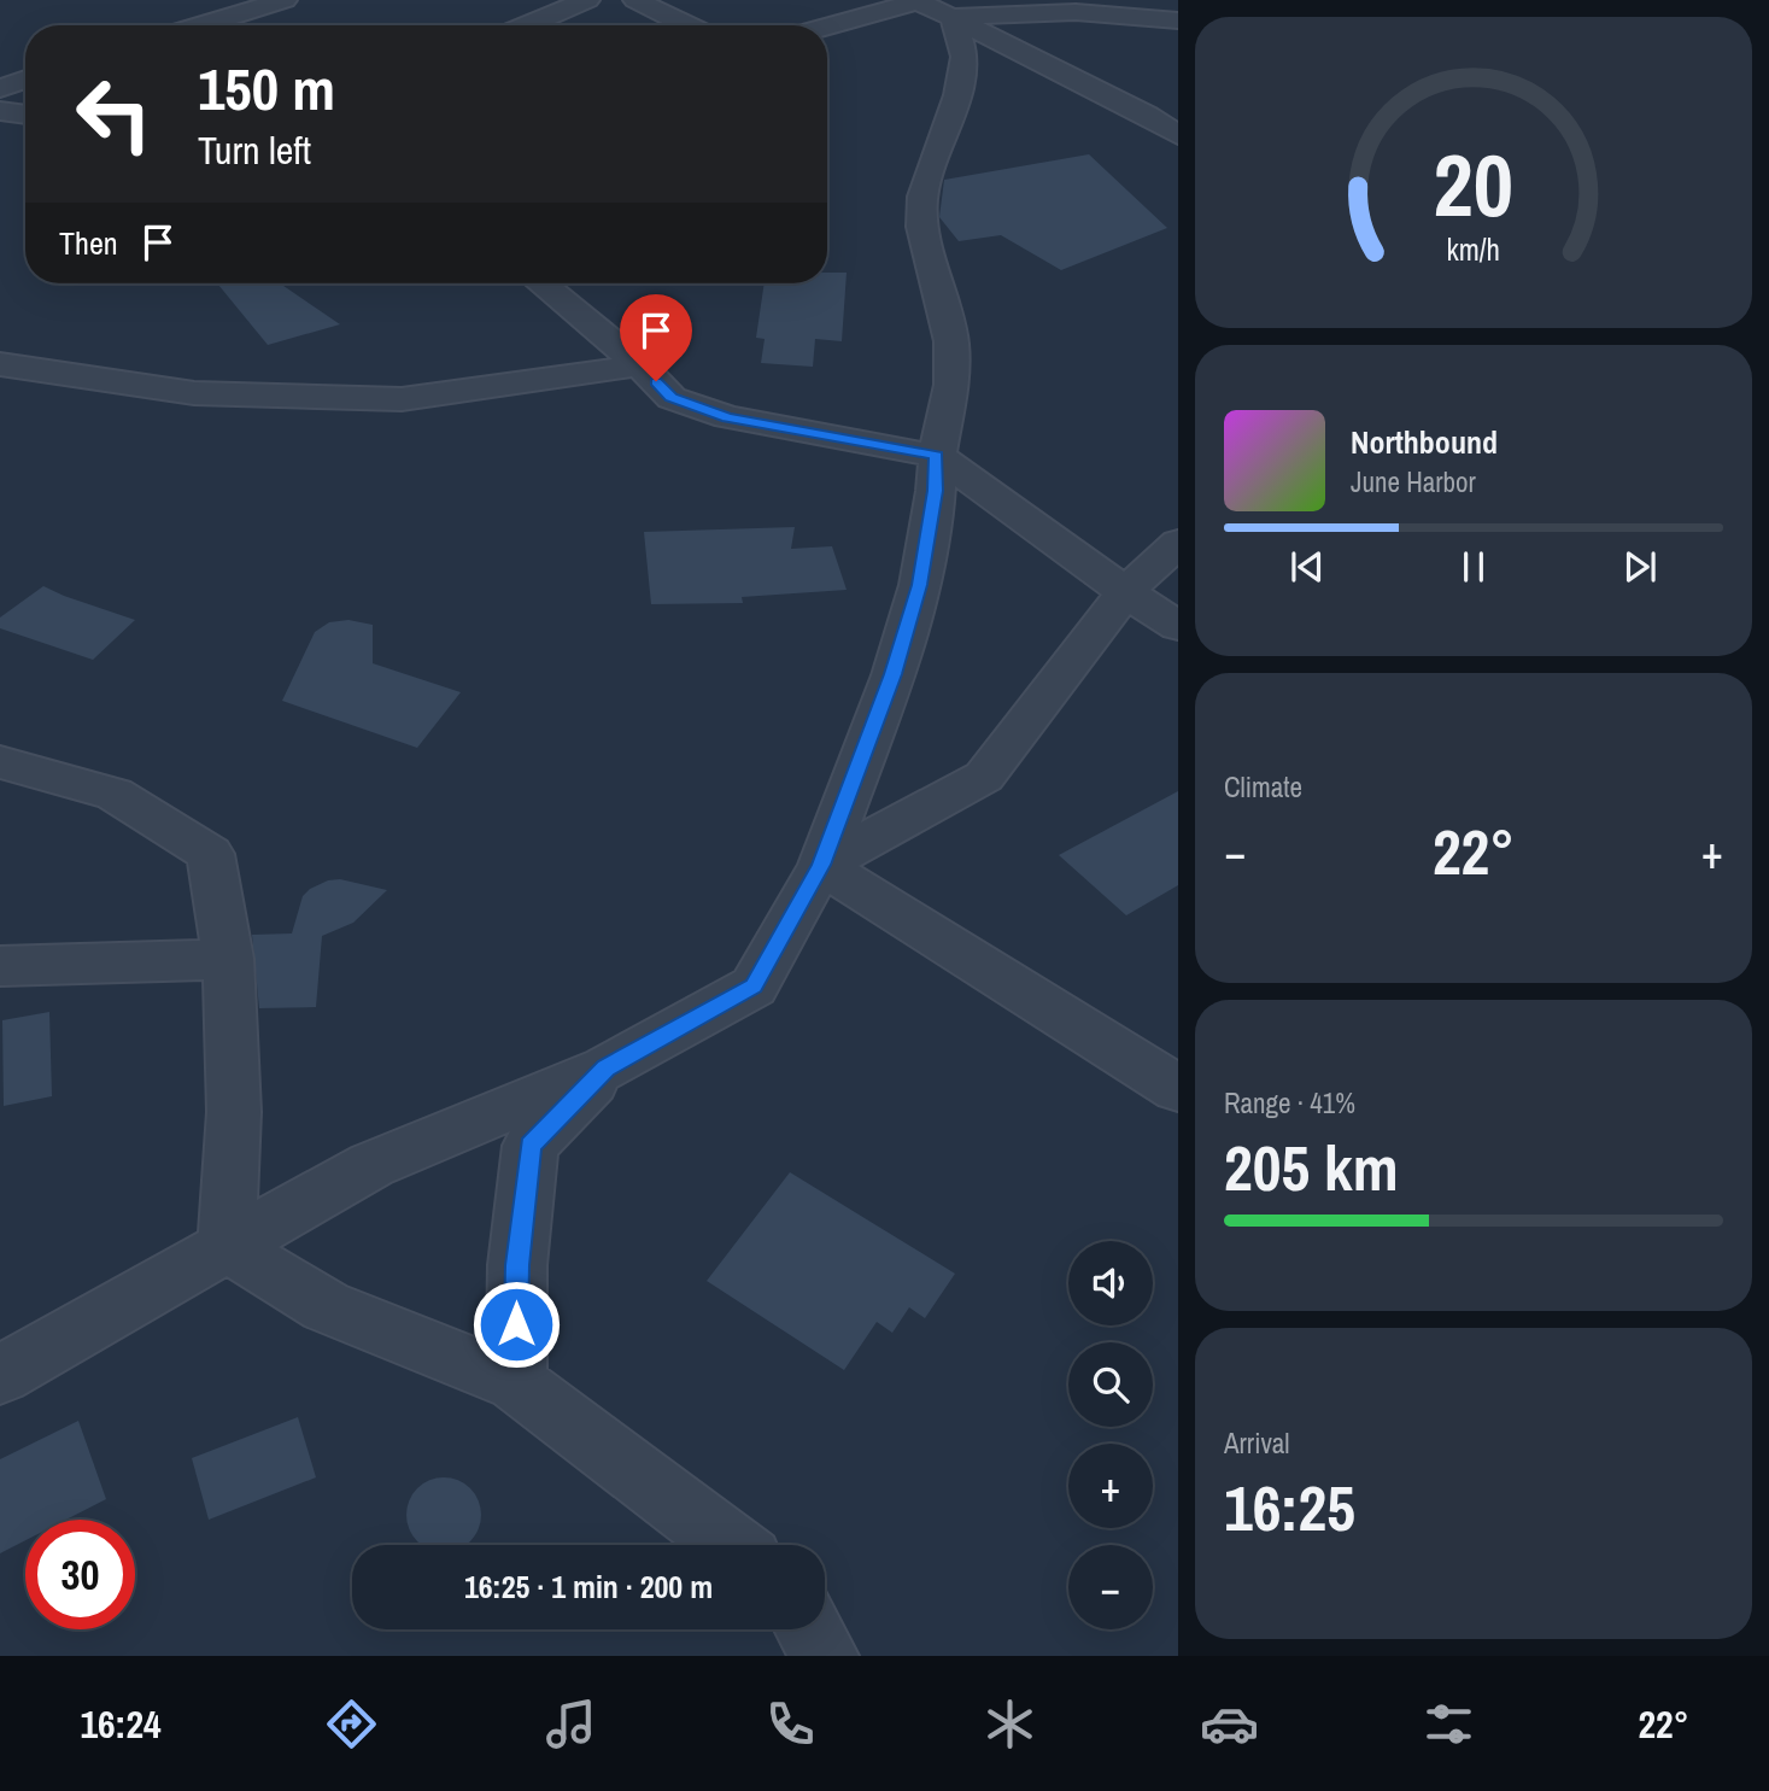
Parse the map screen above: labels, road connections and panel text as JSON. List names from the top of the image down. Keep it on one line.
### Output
{"page":{"turn":["150 m","Turn left"],"then":"Then","song":["Northbound","June Harbor"],"tile":["Climate",["Range · 41%","205 km"],["Arrival","16:25"]],"heat":["−","22°","+"],"map_buttons":["+","−"],"limit":"30","trip":"16:25 · 1 min · 200 m","tabs":["16:24","22°"],"gauge":["20","km/h"]}}
